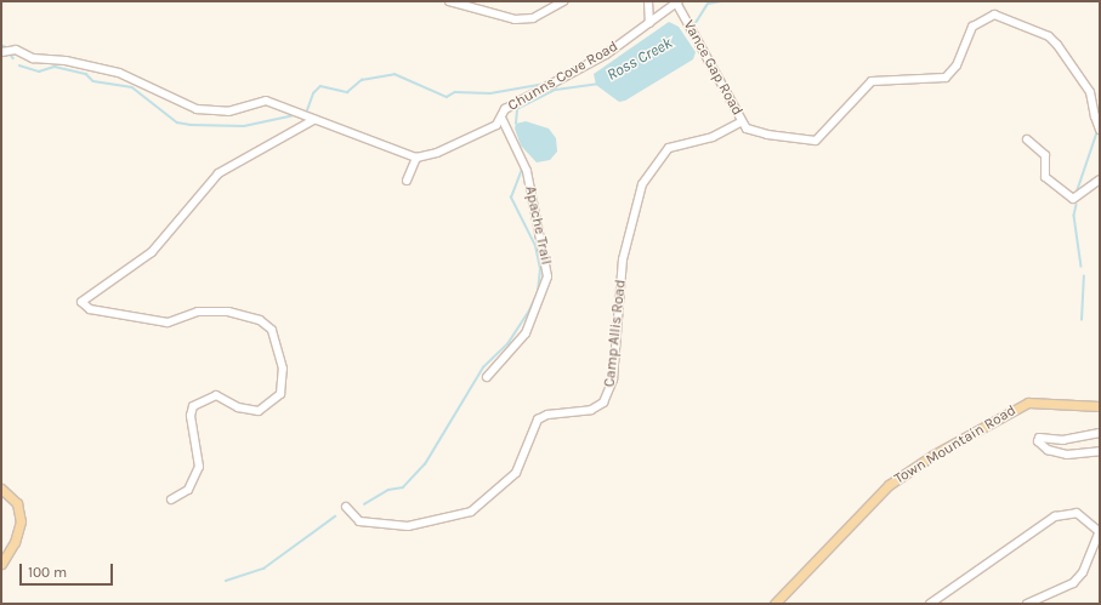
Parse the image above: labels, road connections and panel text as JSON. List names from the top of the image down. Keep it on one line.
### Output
{"streets":{"main road":["Town Mountain Road"],"street":["Vance Gap Road","Chunns Cove Road","Apache Trail","Camp Allis Road"]},"crossings":[["Vance Gap Road","Chunns Cove Road"],["Vance Gap Road","Camp Allis Road"],["Chunns Cove Road","Apache Trail"]],"water":["Ross Creek"],"scale_bar":"100 m"}
